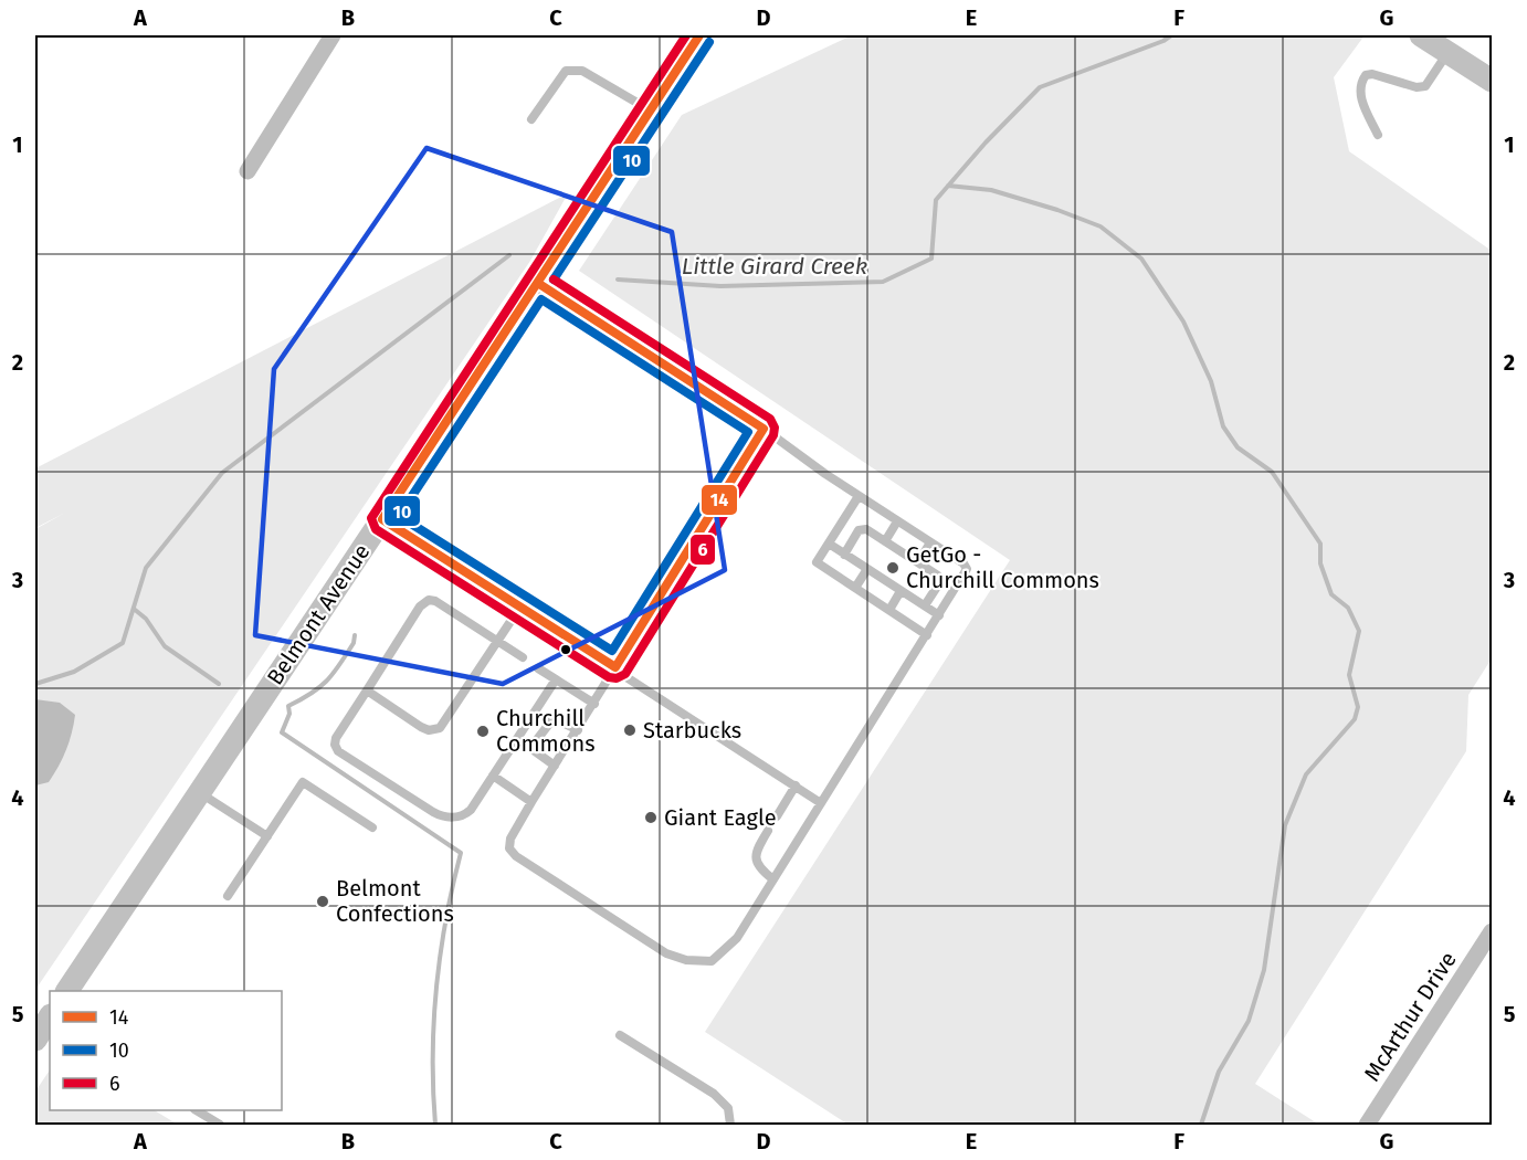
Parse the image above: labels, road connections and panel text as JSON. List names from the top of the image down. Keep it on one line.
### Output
{"streets":{"main road":["Belmont Avenue"],"street":["McArthur Drive"]},"water":["Little Girard Creek"],"places":["GetGo - Churchill Commons","Starbucks","Churchill Commons","Giant Eagle","Belmont Confections"],"lines":["transit line 14","transit line 6","transit line 10"],"legend":["14","10","6"],"grid":{"columns":["A","B","C","D","E","F","G"],"rows":["1","2","3","4","5"]}}
